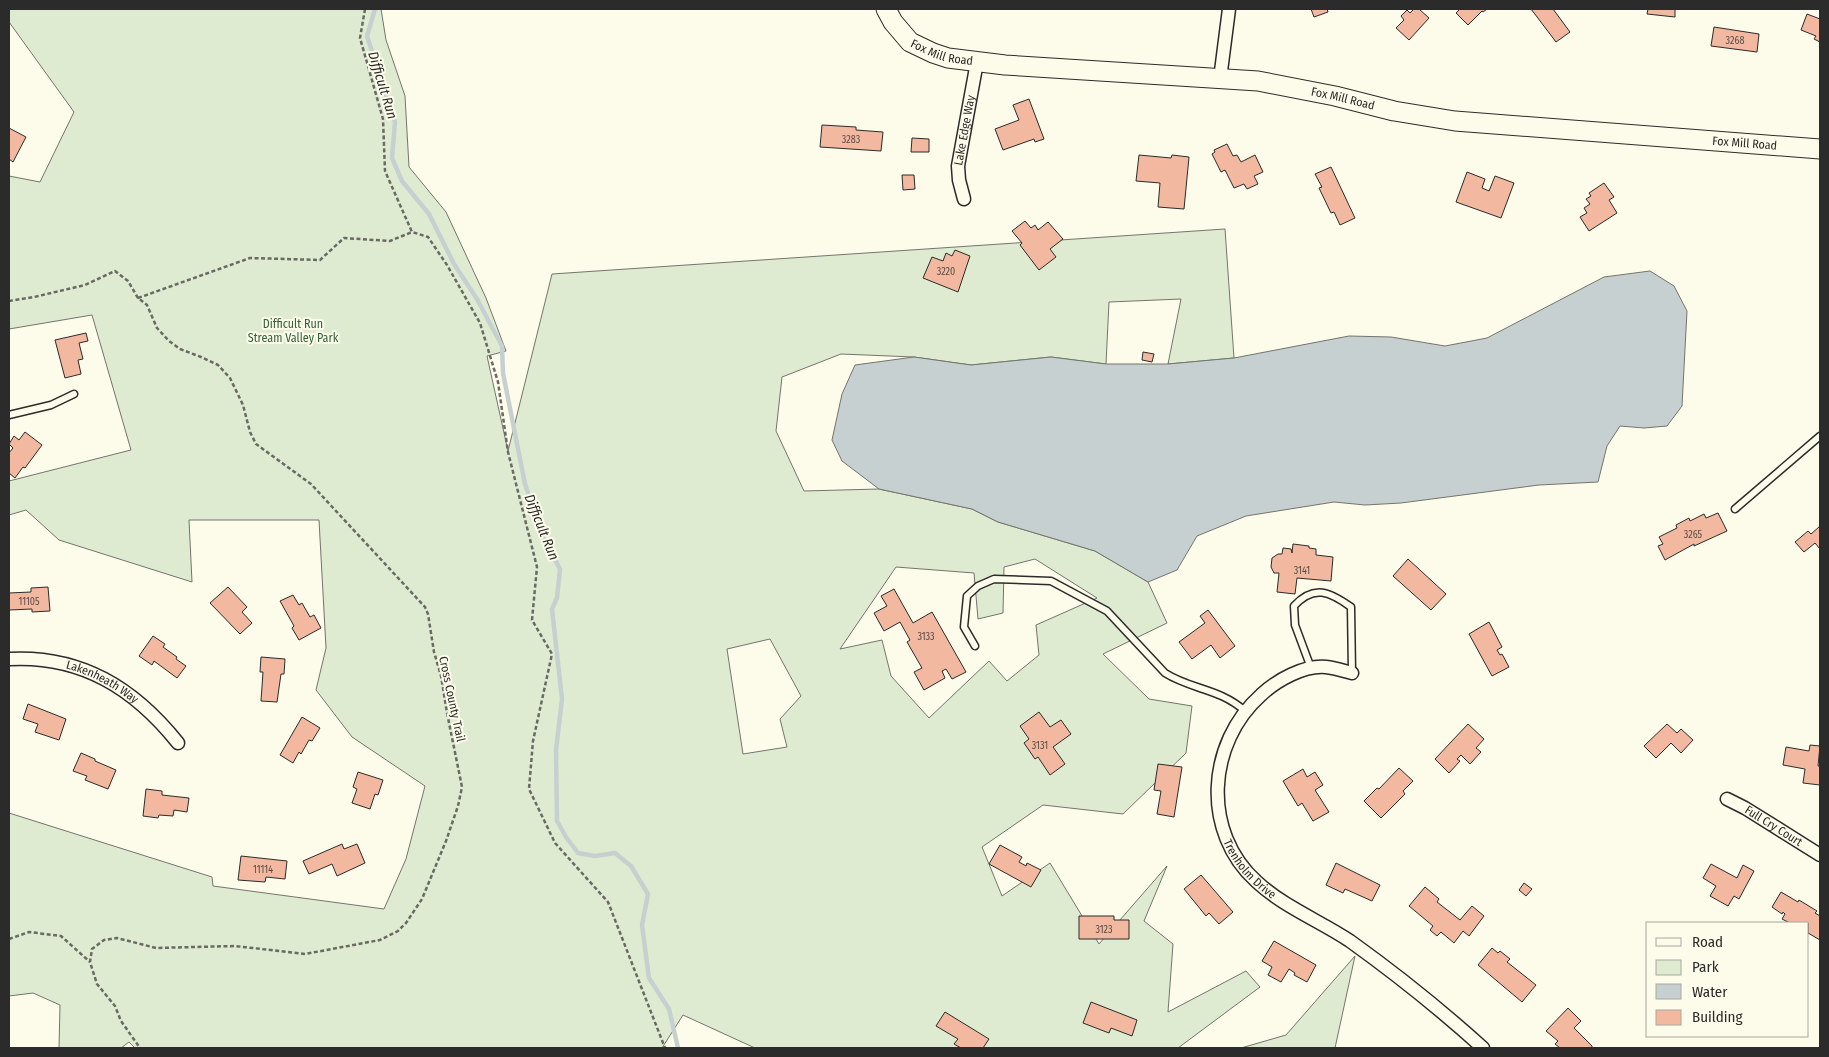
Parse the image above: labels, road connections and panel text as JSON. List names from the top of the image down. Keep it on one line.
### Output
{"streets":{"main road":["Fox Mill Road"],"street":["Lake Edge Way","Lakenheath Way","Full Cry Court","Trenholm Drive"],"path":["Cross County Trail"]},"crossings":[["Fox Mill Road","Lake Edge Way"]],"water":["Difficult Run"],"parks":["Difficult Run Stream Valley Park"],"house_numbers":["3268","3283","3220","3265","3141","11105","3133","3131","11114","3123"],"legend":["Road","Park","Water","Building"]}
